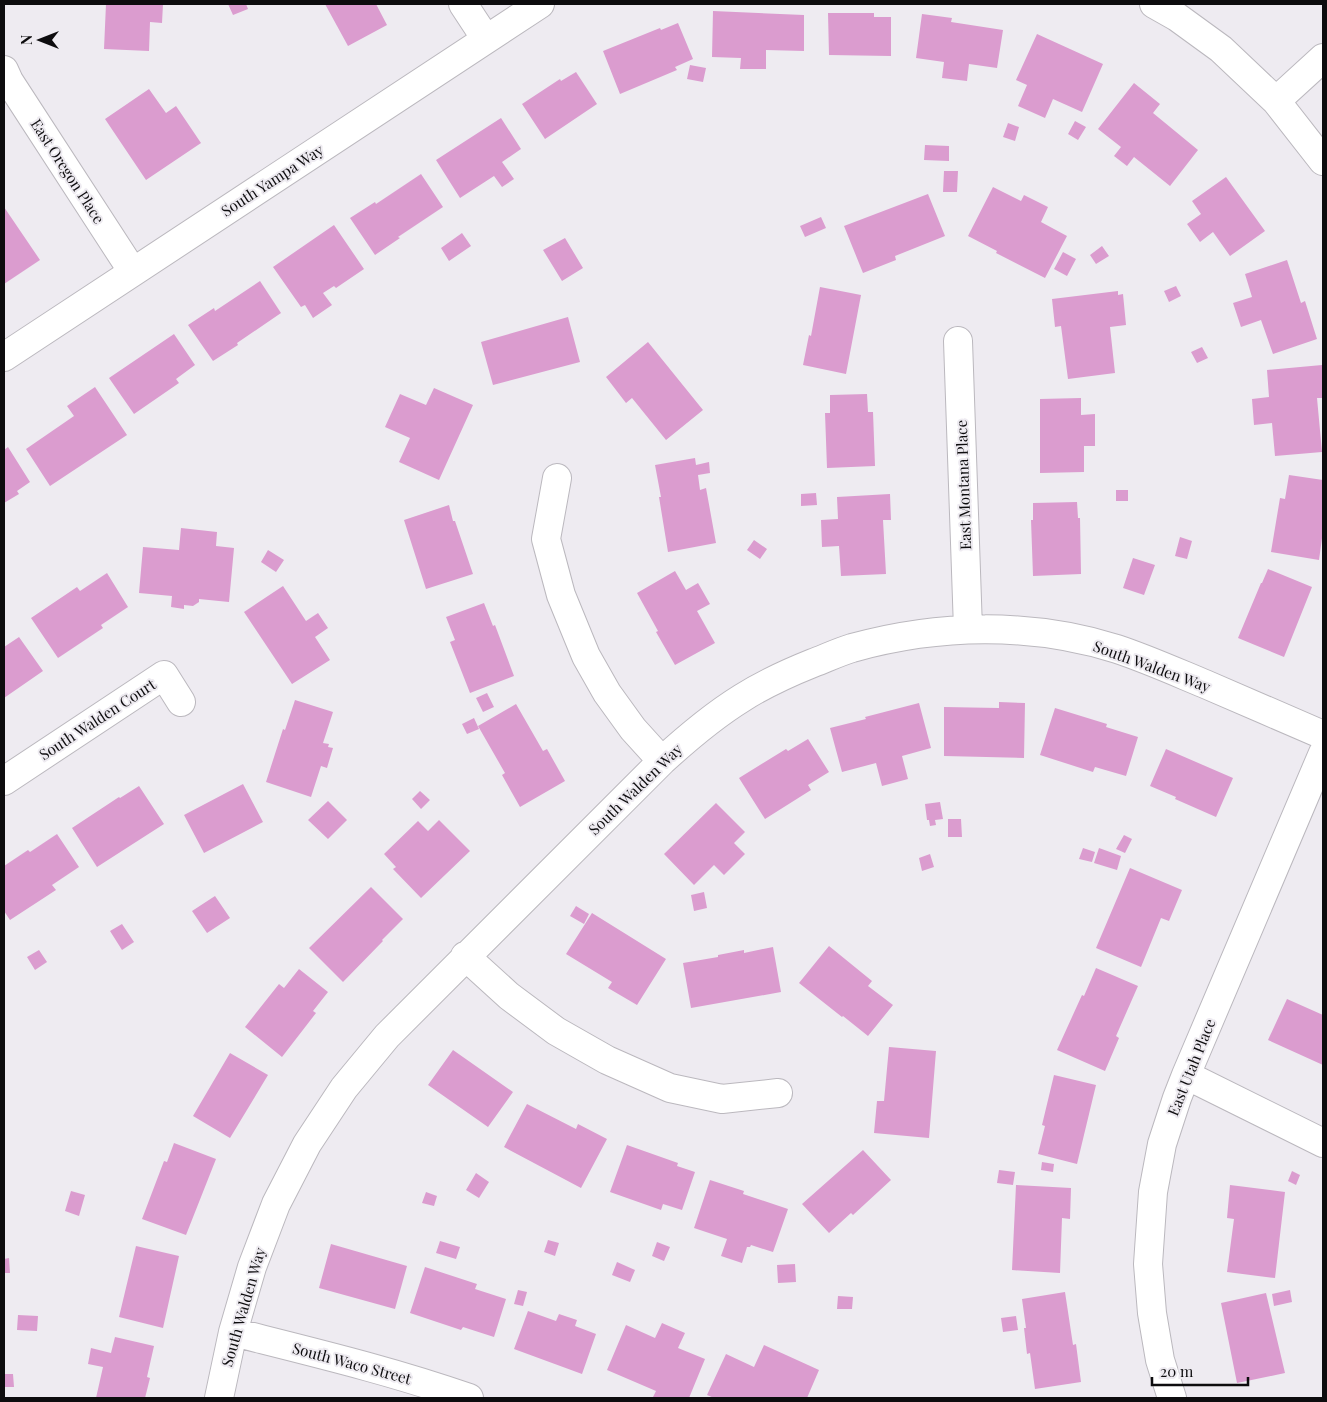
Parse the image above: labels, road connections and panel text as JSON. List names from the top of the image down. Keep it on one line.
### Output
{"streets":{"street":["East Oregon Place","South Yampa Way","East Montana Place","South Walden Way","South Walden Court","East Utah Place","South Waco Street"]},"crossings":[["East Oregon Place","South Yampa Way"],["East Montana Place","South Walden Way"],["South Walden Way","South Waco Street"]],"scale_bar":"20 m","north":"left"}
